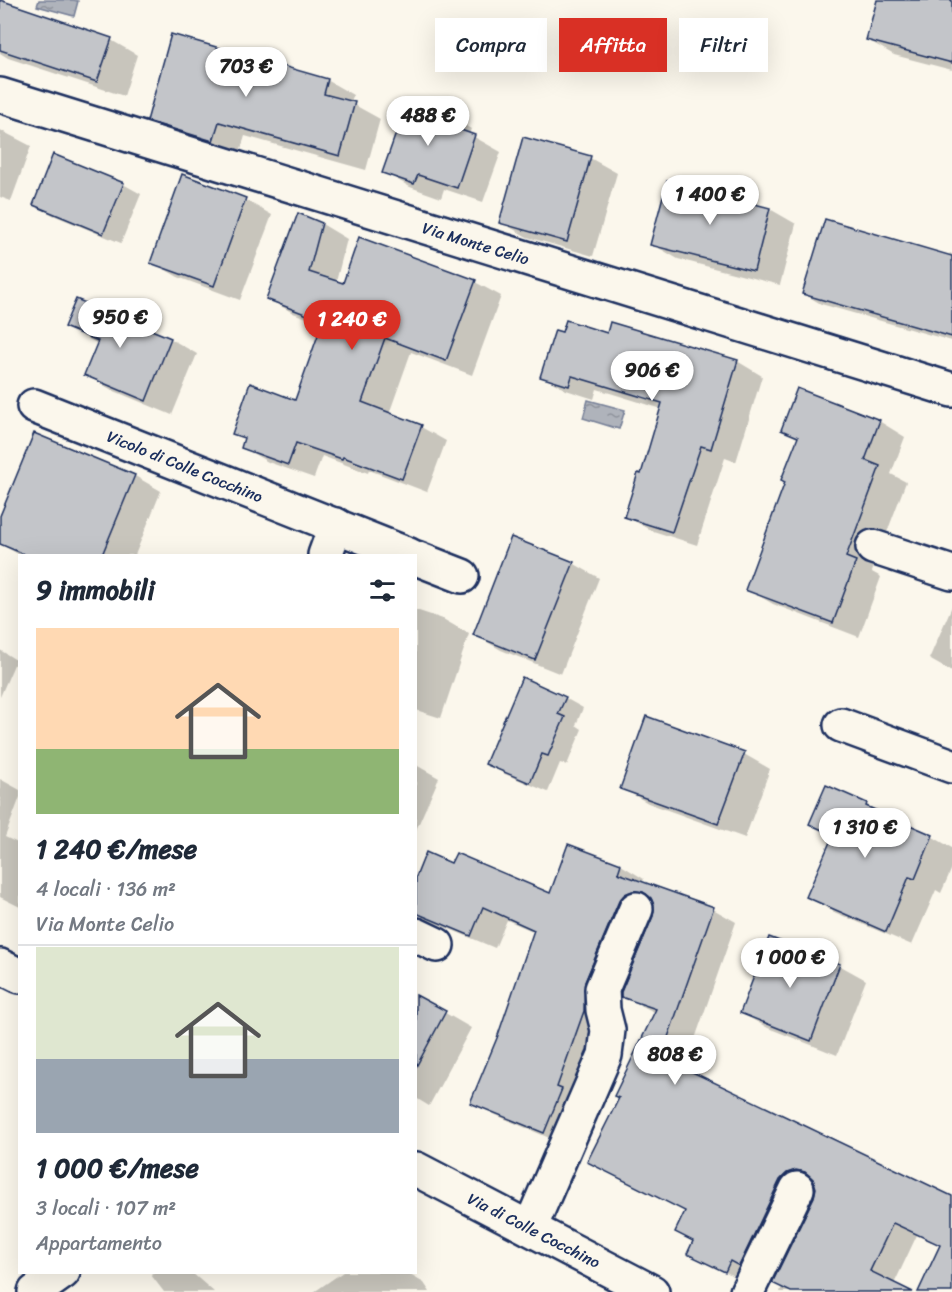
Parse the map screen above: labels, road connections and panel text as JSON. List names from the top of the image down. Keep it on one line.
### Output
{"streets":{"street":["Via Monte Celio","Vicolo di Colle Cocchino","Via di Colle Cocchino"]},"page":{"chip":["Compra","Affitta","Filtri"],"price":["703 €","488 €","1 400 €","950 €","1 240 €","906 €","1 310 €","1 000 €","808 €"],"heading":"9 immobili","list":[{"name":"1 240 €/mese","note":"4 locali · 136 m² · Via Monte Celio"},{"name":"1 000 €/mese","note":"3 locali · 107 m² · Appartamento"}]}}
